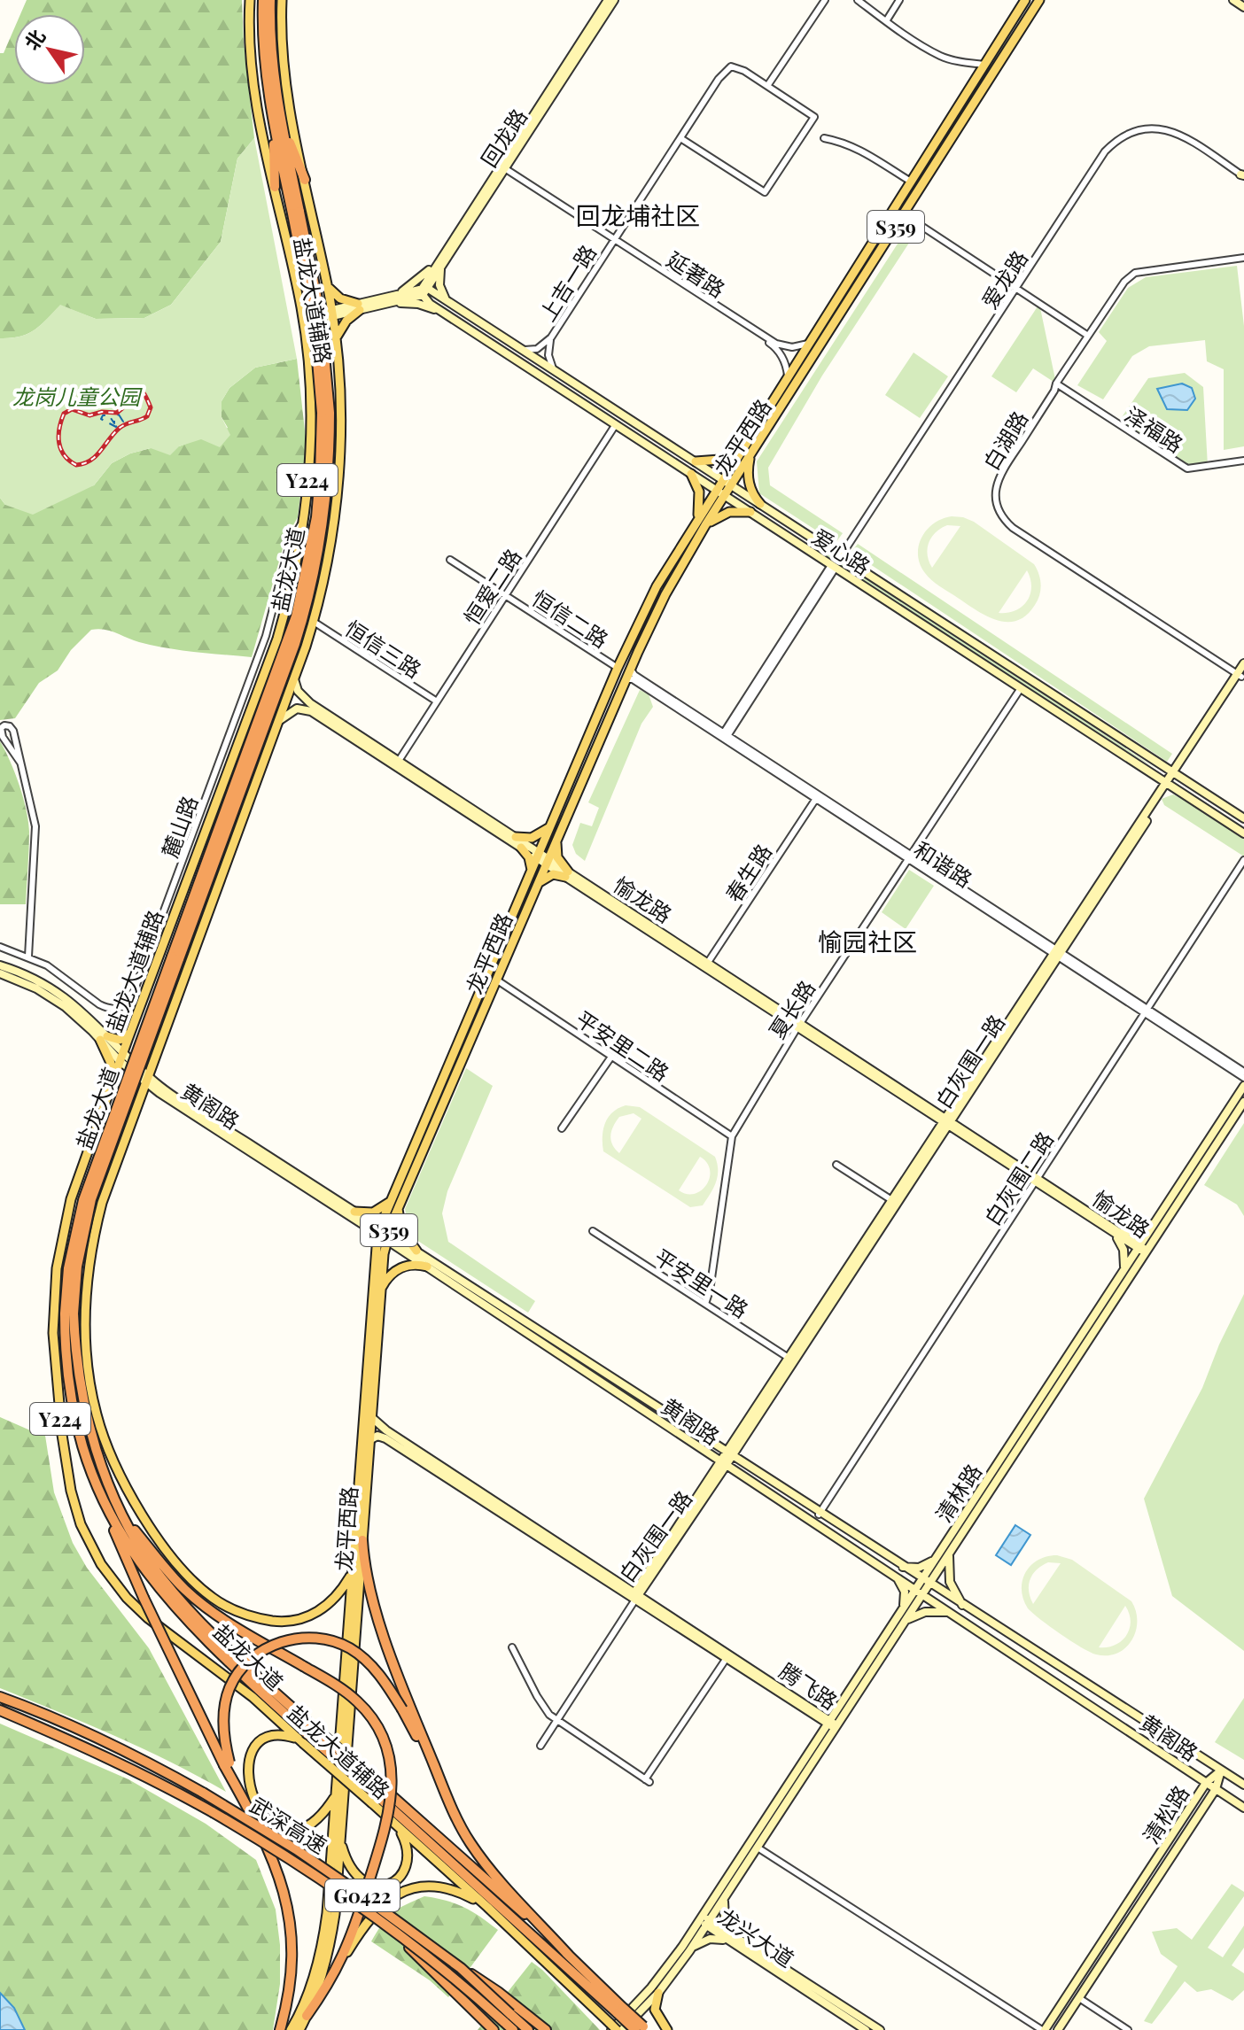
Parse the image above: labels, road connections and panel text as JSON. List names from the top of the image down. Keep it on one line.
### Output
{"streets":{"highway":["盐龙大道","武深高速","G0422"],"main road":["回龙路","S359","盐龙大道辅路","龙平西路","Y224","爱心路","愉龙路","白灰围一路","黄阁路","清林路","腾飞路","清松路","龙兴大道"],"street":["延著路","爱龙路","上吉一路","泽福路","白湖路","恒爱二路","恒信二路","恒信三路","麓山路","和谐路","春生路","夏长路","平安里二路","白灰围二路","平安里一路"]},"crossings":[["回龙路","延著路"],["回龙路","爱心路"],["延著路","上吉一路"],["延著路","龙平西路"],["爱龙路","爱心路"],["上吉一路","爱心路"],["盐龙大道辅路","龙平西路"],["盐龙大道辅路","盐龙大道"],["盐龙大道辅路","恒信三路"],["盐龙大道辅路","麓山路"],["盐龙大道辅路","愉龙路"],["盐龙大道辅路","黄阁路"],["泽福路","白湖路"],["龙平西路","爱心路"],["龙平西路","恒信二路"],["龙平西路","和谐路"],["龙平西路","愉龙路"],["龙平西路","平安里二路"],["龙平西路","黄阁路"],["龙平西路","腾飞路"],["白湖路","白灰围一路"],["爱心路","恒爱二路"],["爱心路","夏长路"],["爱心路","白灰围一路"],["恒爱二路","恒信二路"],["恒爱二路","恒信三路"],["恒爱二路","愉龙路"],["和谐路","春生路"],["和谐路","夏长路"],["和谐路","白灰围一路"],["和谐路","白灰围二路"],["春生路","愉龙路"],["愉龙路","夏长路"],["愉龙路","白灰围一路"],["愉龙路","白灰围二路"],["愉龙路","清林路"],["夏长路","平安里二路"],["夏长路","平安里一路"],["白灰围一路","黄阁路"],["白灰围一路","平安里一路"],["白灰围一路","腾飞路"],["黄阁路","白灰围二路"],["黄阁路","清林路"],["黄阁路","清松路"],["清林路","腾飞路"],["清林路","龙兴大道"]],"districts":["回龙埔社区","愉园社区"],"parks":["龙岗儿童公园"],"north":"top left"}
